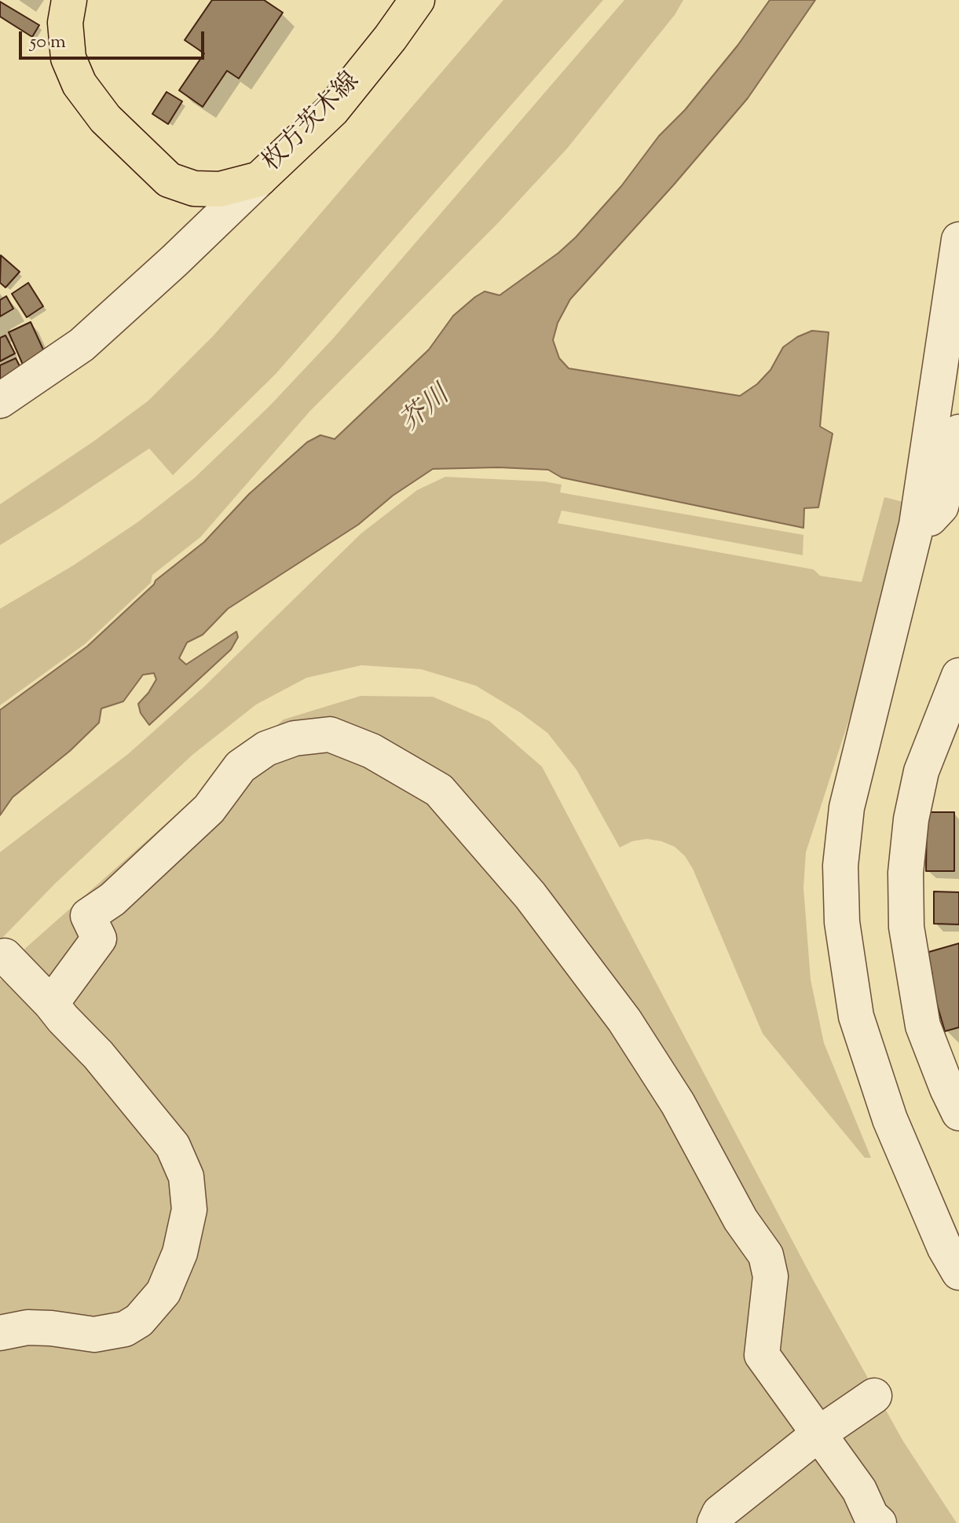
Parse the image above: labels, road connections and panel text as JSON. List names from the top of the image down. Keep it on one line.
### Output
{"streets":{"main road":["枚方茨木線"]},"water":["芥川"],"scale_bar":"50 m"}
